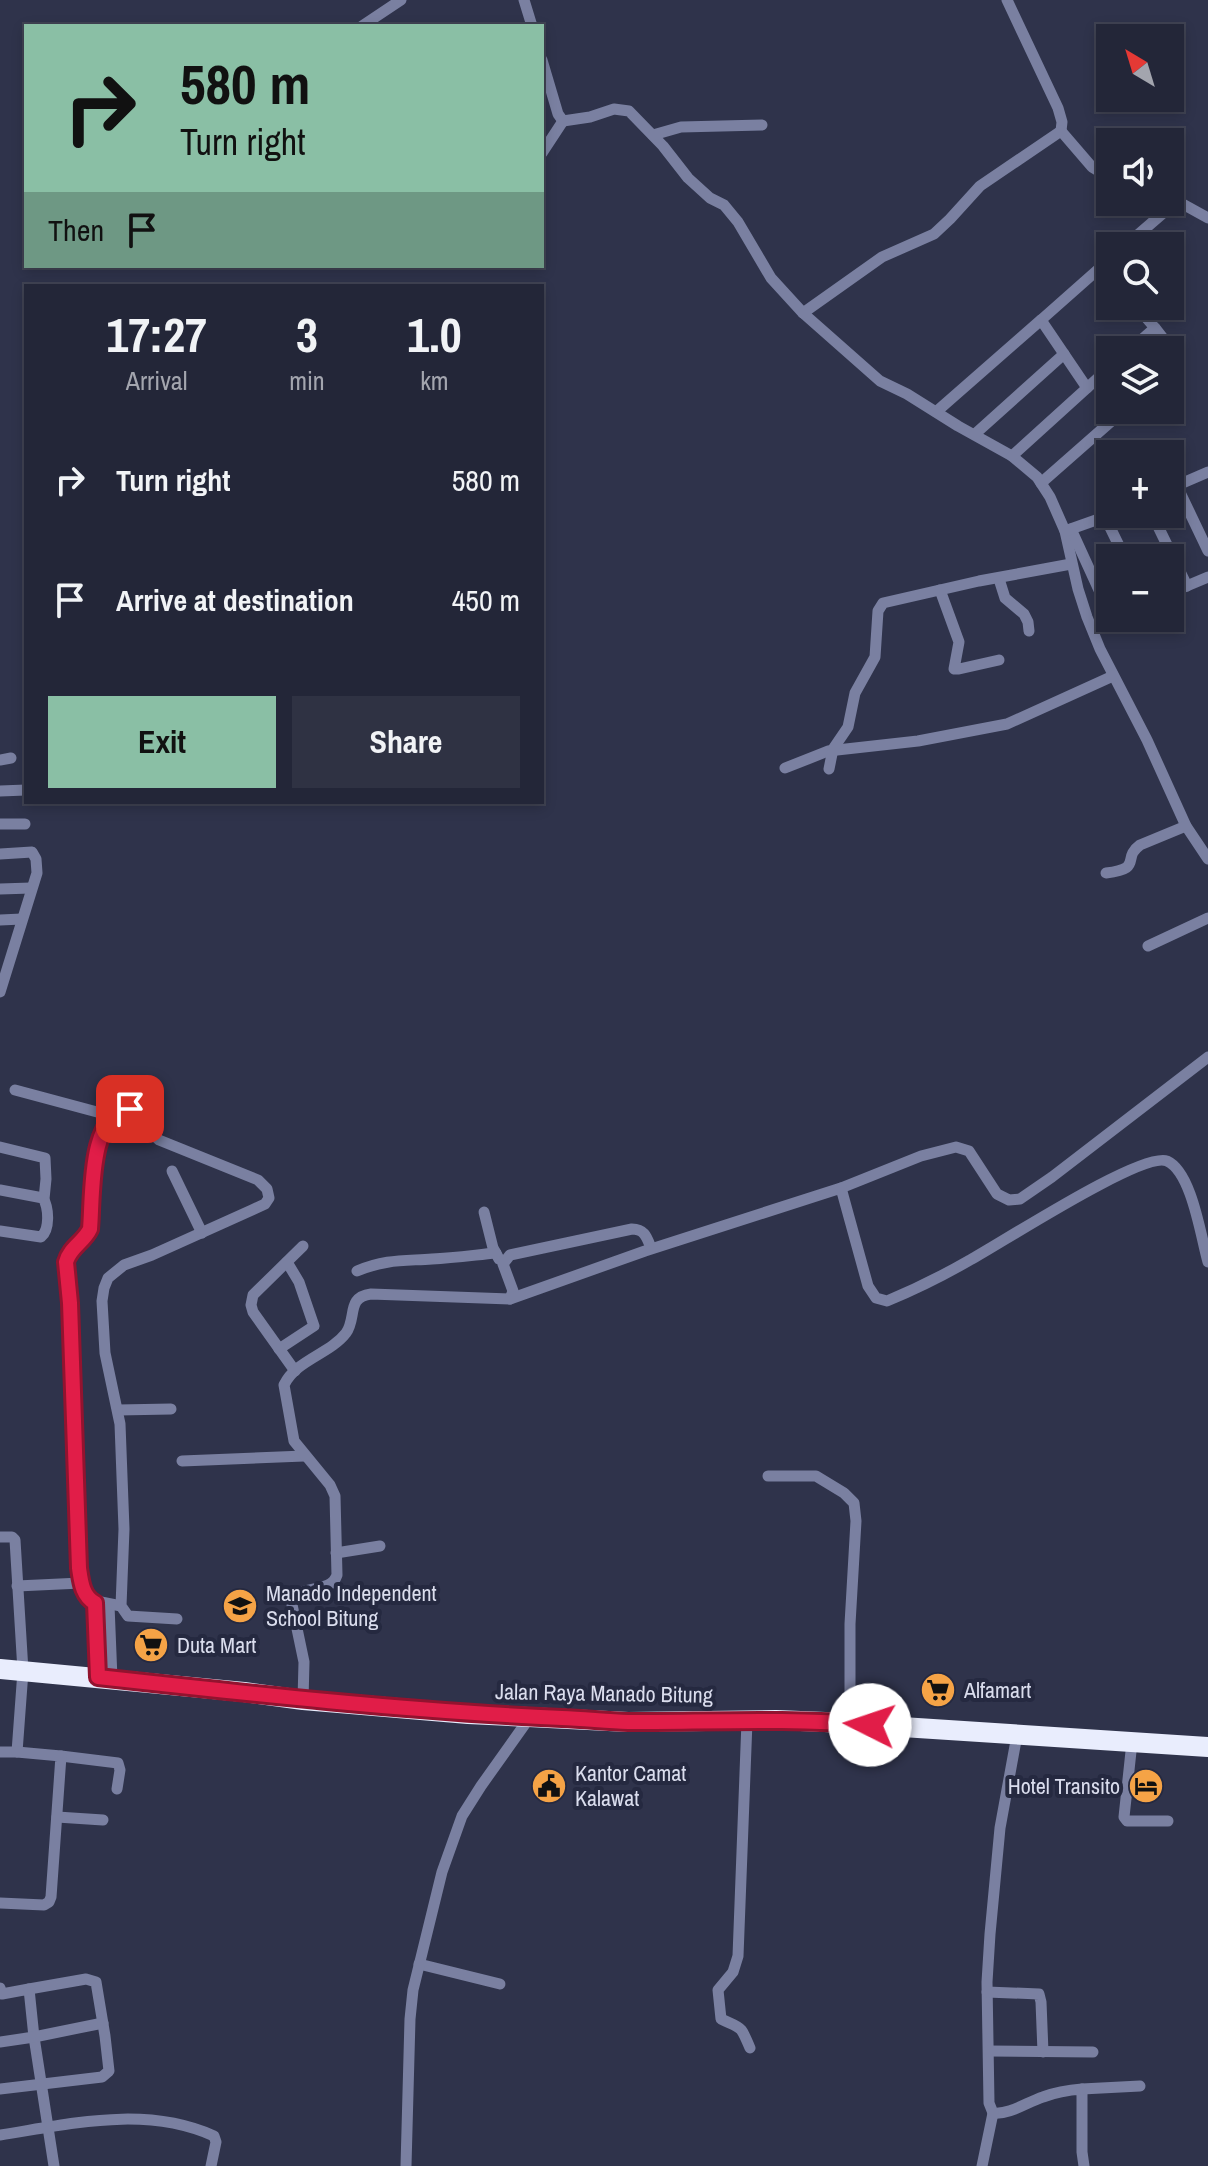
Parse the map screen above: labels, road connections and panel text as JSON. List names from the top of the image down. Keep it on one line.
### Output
{"streets":{"highway":["Jalan Raya Manado Bitung"]},"places":{"school or university":["Manado Independent School Bitung"],"supermarket":["Duta Mart","Alfamart"],"public building":["Kantor Camat Kalawat"],"hotel":["Hotel Transito"]},"north":"top left","page":{"map_buttons":["+","−"],"turn":["580 m","Turn right"],"then":"Then","eta":["17:27","Arrival","3","min","1.0","km"],"list":[{"name":"Turn right","value":"580 m"},{"name":"Arrive at destination","value":"450 m"}],"buttons":["Exit","Share"]}}
